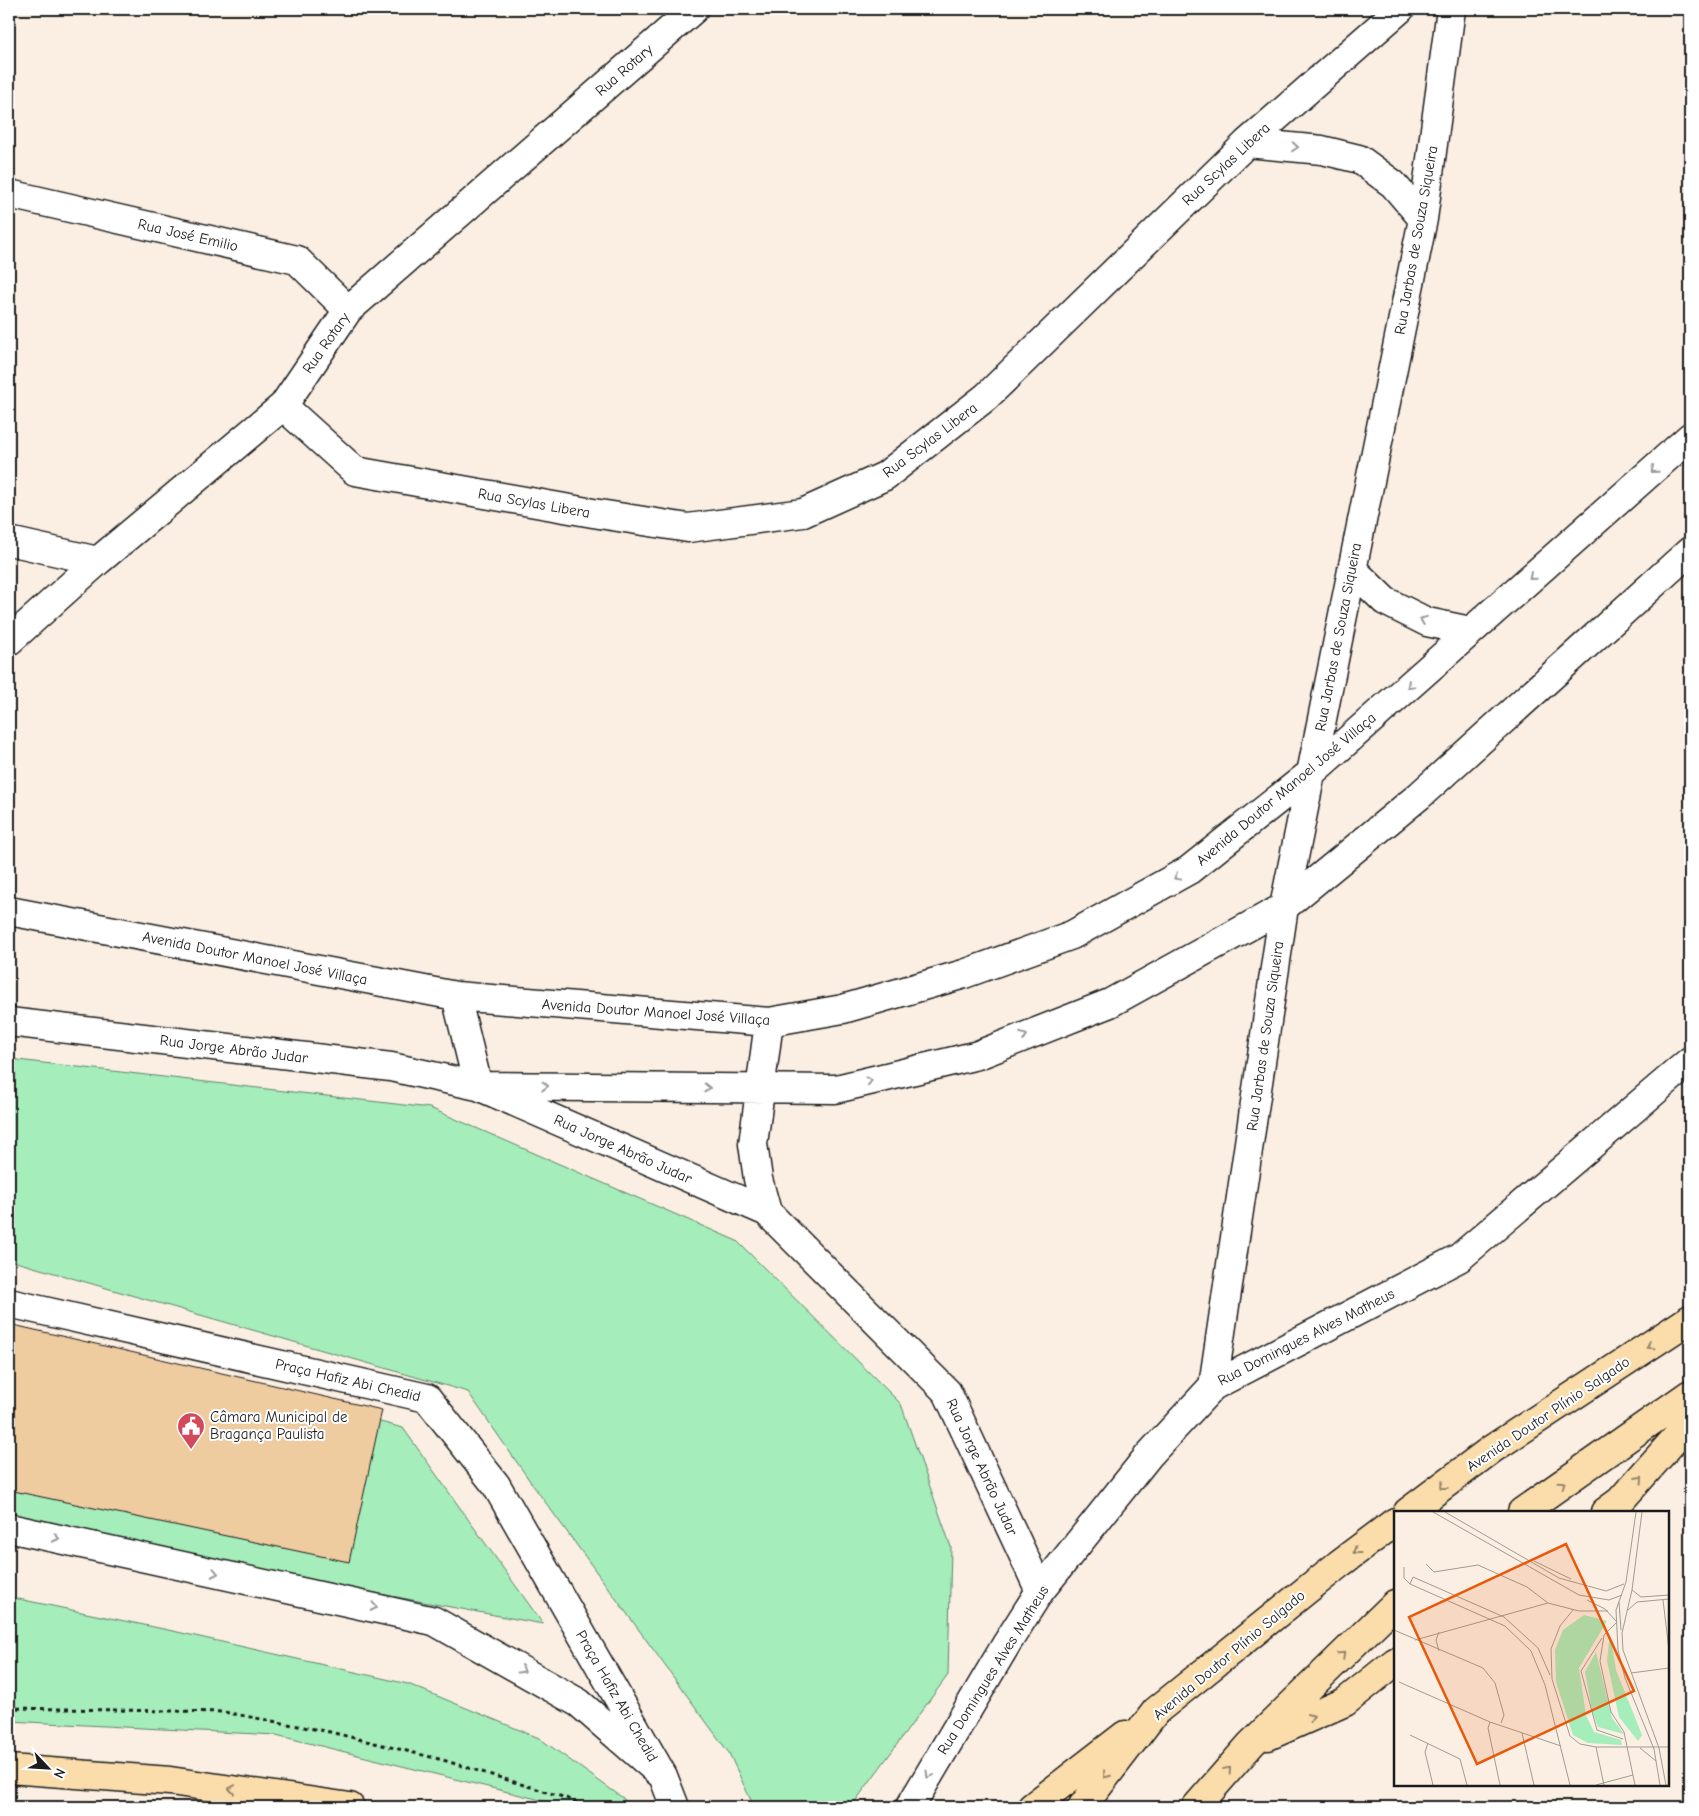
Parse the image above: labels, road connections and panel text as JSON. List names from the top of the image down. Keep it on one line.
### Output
{"streets":{"main road":["Avenida Doutor Plínio Salgado"],"street":["Rua Rotary","Rua Scylas Libera","Rua José Emilio","Rua Jarbas de Souza Siqueira","Avenida Doutor Manoel José Villaça","Rua Jorge Abrão Judar","Rua Domingues Alves Matheus","Praça Hafiz Abi Chedid"]},"crossings":[["Rua Rotary","Rua Scylas Libera"],["Rua Rotary","Rua José Emilio"],["Rua Jarbas de Souza Siqueira","Avenida Doutor Manoel José Villaça"],["Rua Jarbas de Souza Siqueira","Rua Domingues Alves Matheus"],["Rua Jorge Abrão Judar","Rua Domingues Alves Matheus"]],"one_way":["Praça Hafiz Abi Chedid"],"places":{"public building":["Câmara Municipal de Bragança Paulista"]},"north":"bottom right"}
